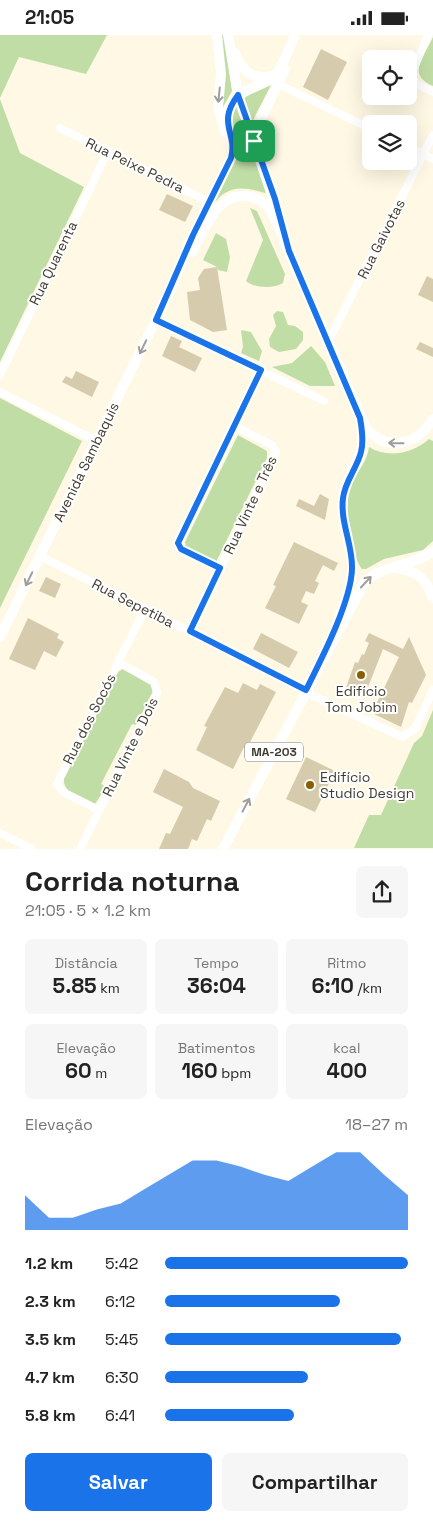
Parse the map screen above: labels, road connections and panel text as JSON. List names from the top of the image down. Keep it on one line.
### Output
{"streets":{"main road":["Avenida Sambaquis","MA-203"],"street":["Rua Peixe Pedra","Rua Gaivotas","Rua Quarenta","Rua Vinte e Três","Rua Sepetiba","Rua dos Socós","Rua Vinte e Dois"]},"crossings":[["Rua Peixe Pedra","Rua Quarenta"],["Rua Peixe Pedra","Avenida Sambaquis"],["Avenida Sambaquis","Rua Sepetiba"],["Rua Vinte e Três","Rua Sepetiba"],["Rua Sepetiba","Rua dos Socós"],["Rua Sepetiba","MA-203"],["Rua dos Socós","Rua Vinte e Dois"]],"places":["Edifício Tom Jobim","Edifício Studio Design"],"page":{"status":"21:05","heading":["Corrida noturna","21:05 · 5 × 1.2 km"],"stats":[["Distância","5.85 km"],["Tempo","36:04"],["Ritmo","6:10 /km"],["Elevação","60 m"],["Batimentos","160 bpm"],["kcal","400"]],"chart":["Elevação","18–27 m"],"list":[{"name":"1.2 km","note":"5:42"},{"name":"2.3 km","note":"6:12"},{"name":"3.5 km","note":"5:45"},{"name":"4.7 km","note":"6:30"},{"name":"5.8 km","note":"6:41"}],"buttons":["Salvar","Compartilhar"]}}
